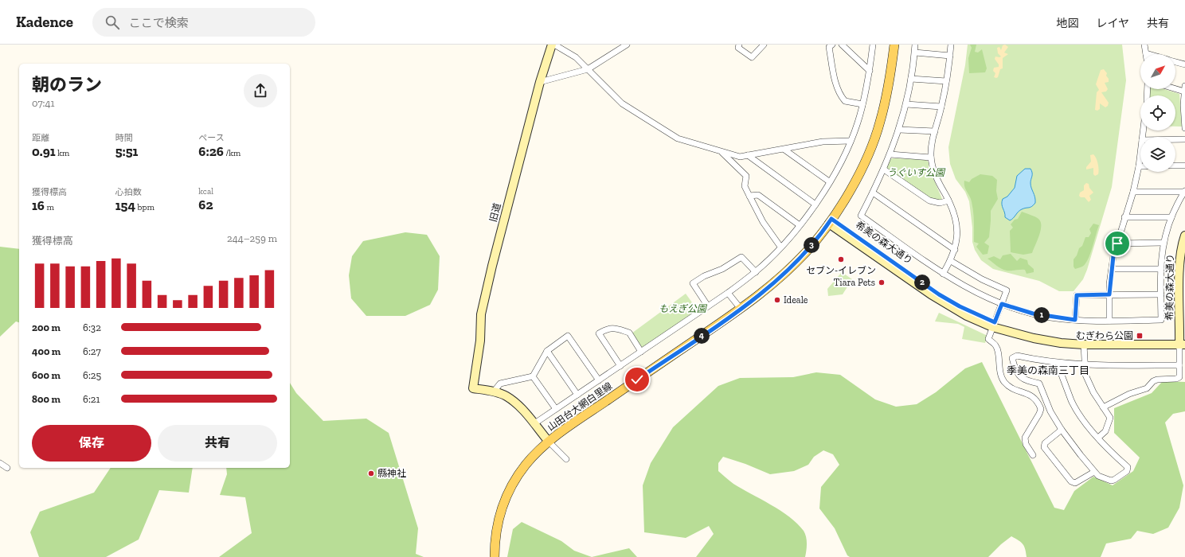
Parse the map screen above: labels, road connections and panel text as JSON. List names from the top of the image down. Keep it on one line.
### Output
{"streets":{"main road":["山田台大網白里線"],"street":["旧道","希美の森大通り"]},"crossings":[["旧道","山田台大網白里線"],["希美の森大通り","山田台大網白里線"]],"districts":["季美の森南三丁目"],"parks":["うぐいす公園","もえぎ公園"],"places":{"other":["セブン-イレブン","Tiara Pets","Ideale","縣神社"],"transit":["むぎわら公園"]},"north":"top right","page":{"header":"Kadence","search":"ここで検索","nav":["地図","レイヤ","共有"],"heading":["朝のラン","07:41"],"stats":[["距離","0.91 km"],["時間","5:51"],["ペース","6:26 /km"],["獲得標高","16 m"],["心拍数","154 bpm"],["kcal","62"]],"chart":["獲得標高","244–259 m"],"pins":["3","2","1","4"],"list":[{"name":"200 m","note":"6:32"},{"name":"400 m","note":"6:27"},{"name":"600 m","note":"6:25"},{"name":"800 m","note":"6:21"}],"buttons":["保存","共有"]}}
